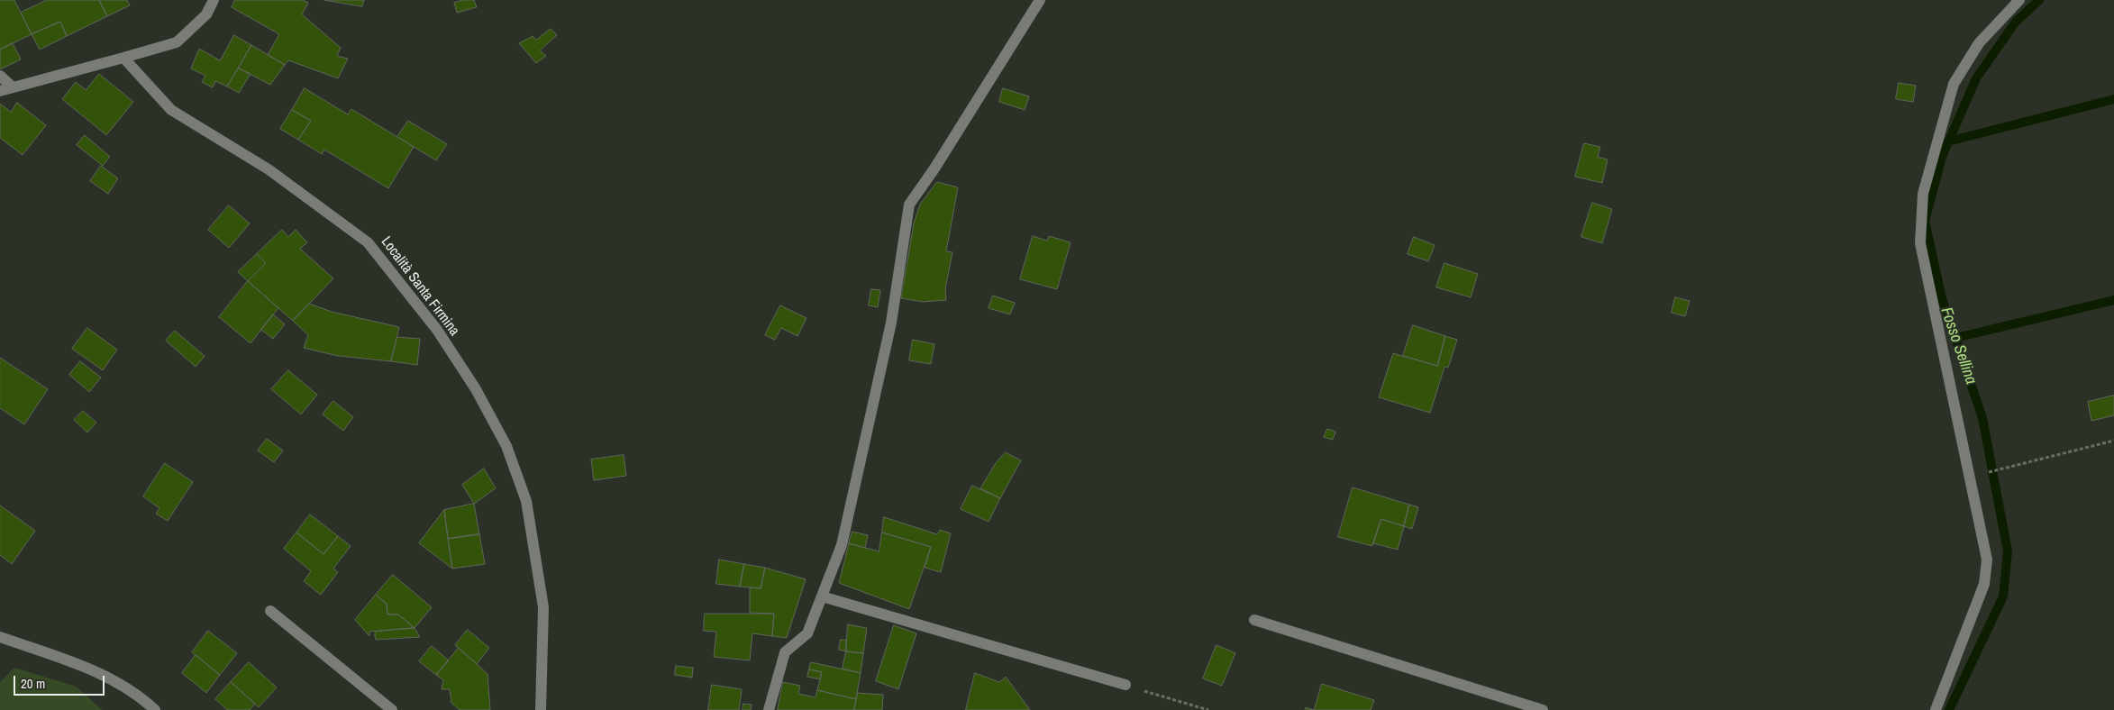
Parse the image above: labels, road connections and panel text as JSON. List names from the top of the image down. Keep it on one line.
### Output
{"streets":{"street":["Località Santa Firmina"]},"water":["Fosso Sellina"],"scale_bar":"20 m"}
